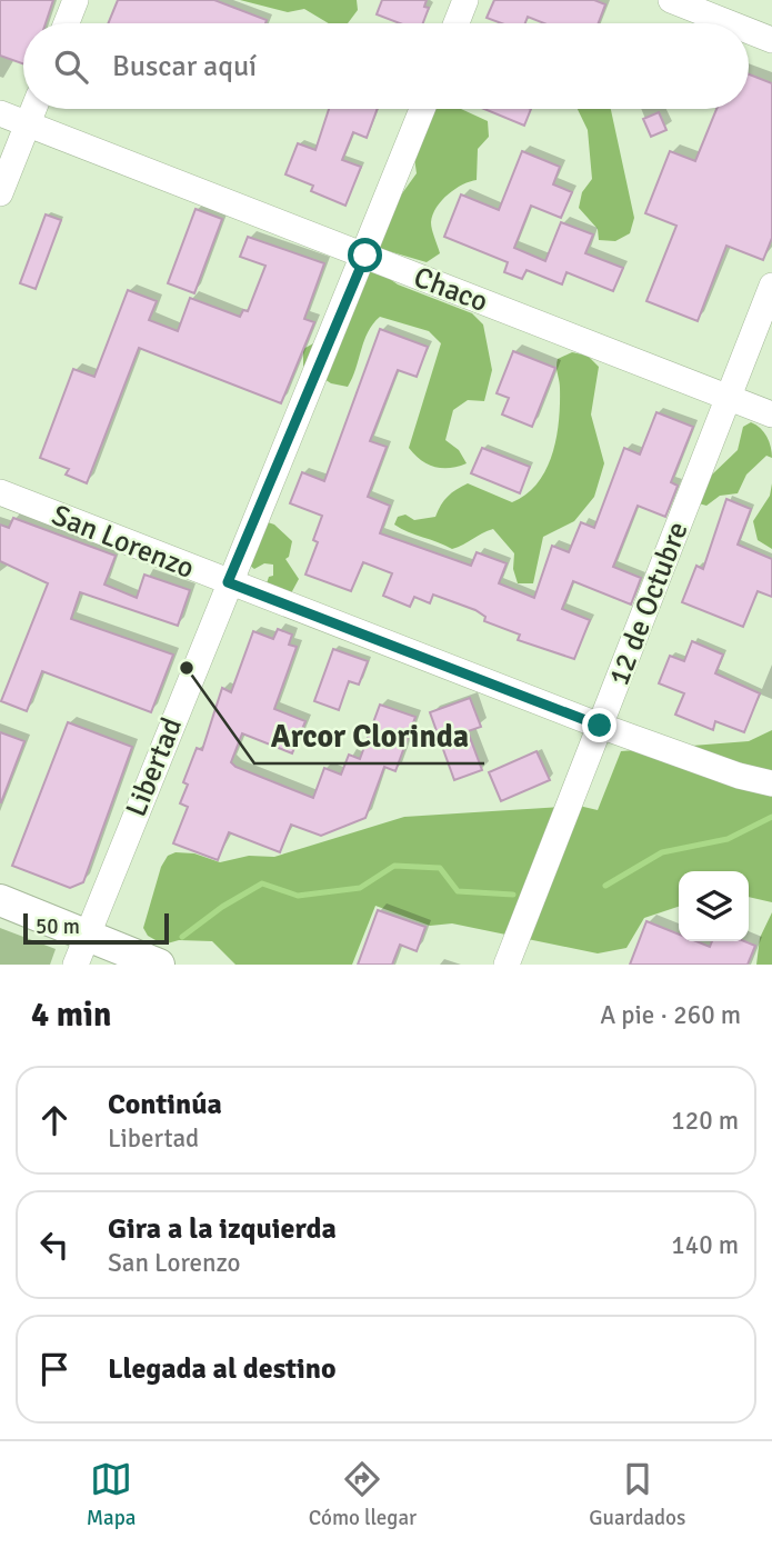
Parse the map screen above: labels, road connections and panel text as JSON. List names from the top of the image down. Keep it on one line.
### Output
{"streets":{"street":["Chaco","San Lorenzo","12 de Octubre","Libertad"]},"crossings":[["Chaco","12 de Octubre"],["Chaco","Libertad"],["San Lorenzo","12 de Octubre"],["San Lorenzo","Libertad"]],"places":["Arcor Clorinda"],"scale_bar":"50 m","page":{"search":"Buscar aquí","scale":"50 m","heading":["4 min","A pie · 260 m"],"list":[["Continúa","Libertad","120 m"],["Gira a la izquierda","San Lorenzo","140 m"],"Llegada al destino"],"nav":["Mapa","Cómo llegar","Guardados"]}}
